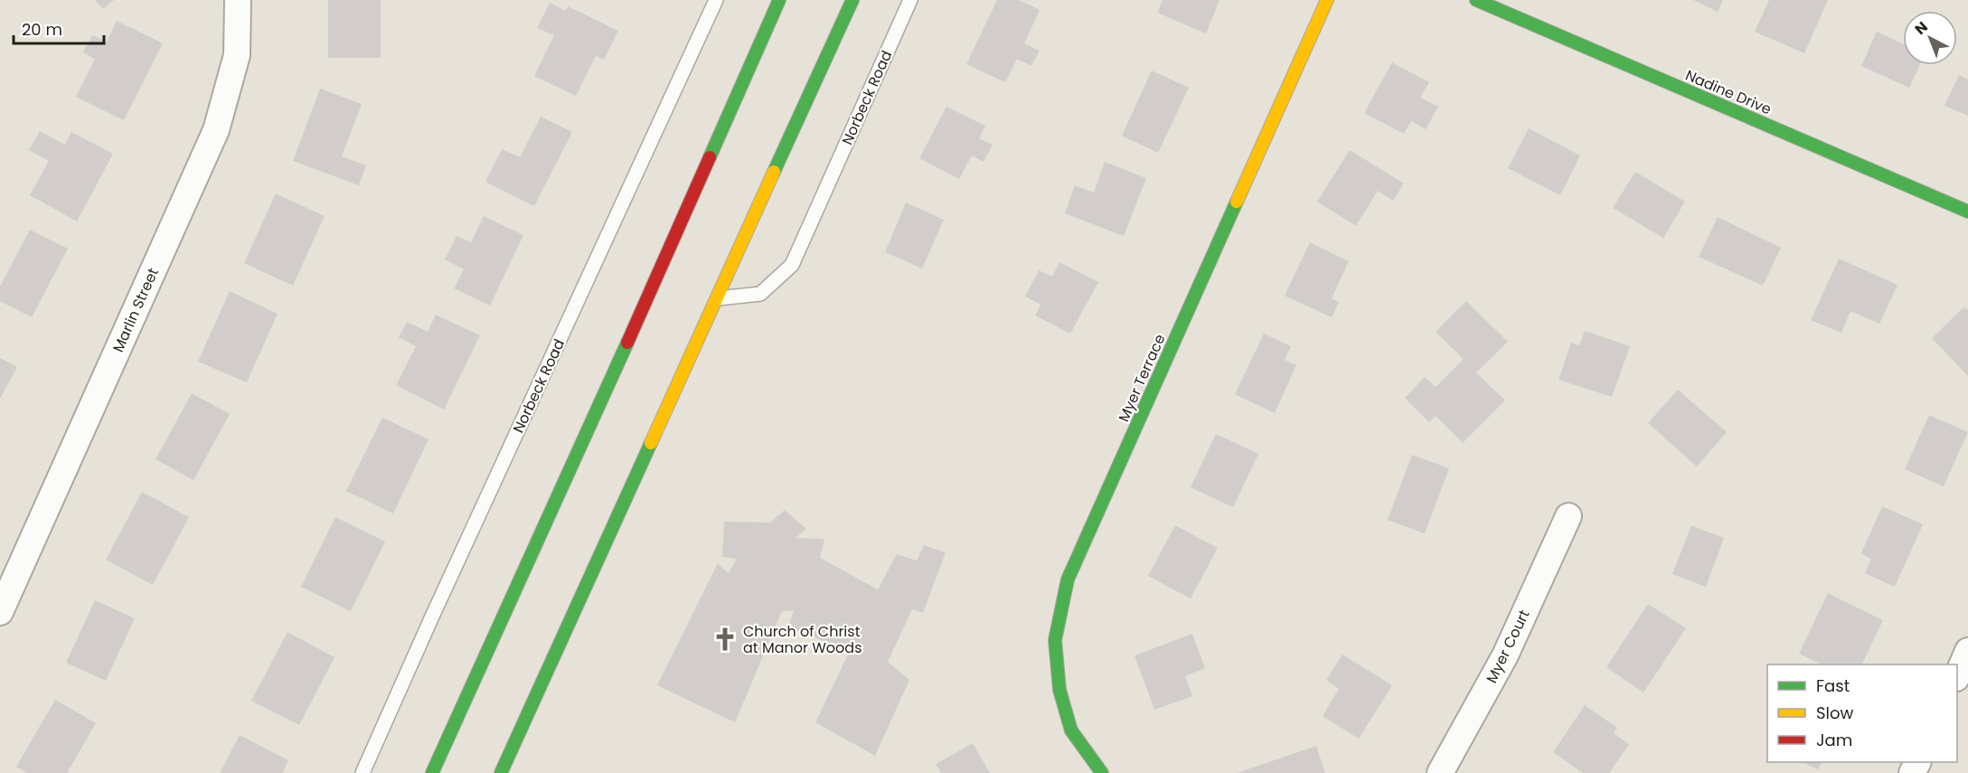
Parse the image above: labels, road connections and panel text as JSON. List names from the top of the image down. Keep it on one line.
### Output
{"streets":{"main road":["Nadine Drive","Myer Terrace"],"street":["Marlin Street","Myer Court"],"lane":["Norbeck Road"]},"places":{"church":["Church of Christ at Manor Woods"]},"legend":["Fast","Slow","Jam"],"scale_bar":"20 m","north":"top left"}
